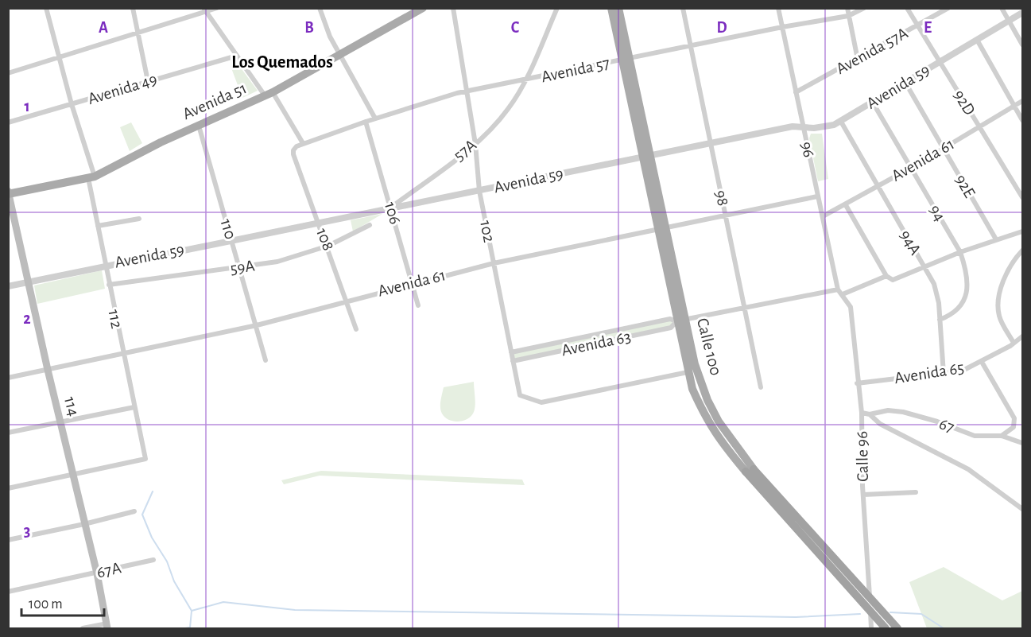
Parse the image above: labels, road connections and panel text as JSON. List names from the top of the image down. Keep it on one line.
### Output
{"streets":{"highway":["Calle 100"],"main road":["Avenida 51","114"],"street":["Avenida 57A","Avenida 57","Avenida 59","Avenida 49","92D","96","57A","Avenida 61","92E","98","106","94","110","102","108","94A","59A","112","Avenida 63","Avenida 65","67","Calle 96","67A"]},"crossings":[["Avenida 57A","92D"],["Avenida 57A","96"],["Avenida 57","96"],["Avenida 57","57A"],["Avenida 57","98"],["Avenida 57","106"],["Avenida 57","102"],["Avenida 57","108"],["Avenida 57","Calle 100"],["Avenida 59","92D"],["Avenida 59","96"],["Avenida 59","57A"],["Avenida 59","92E"],["Avenida 59","98"],["Avenida 59","106"],["Avenida 59","94"],["Avenida 59","110"],["Avenida 59","102"],["Avenida 59","108"],["Avenida 59","94A"],["Avenida 59","112"],["Avenida 59","Calle 100"],["Avenida 59","114"],["Avenida 49","112"],["Avenida 51","110"],["Avenida 51","112"],["Avenida 51","114"],["92D","Avenida 61"],["96","Avenida 61"],["96","Avenida 63"],["96","Calle 96"],["57A","106"],["57A","102"],["Avenida 61","92E"],["Avenida 61","98"],["Avenida 61","106"],["Avenida 61","94"],["Avenida 61","110"],["Avenida 61","102"],["Avenida 61","108"],["Avenida 61","94A"],["Avenida 61","112"],["Avenida 61","Calle 100"],["Avenida 61","114"],["98","Avenida 63"],["94","94A"],["110","59A"],["102","Avenida 63"],["102","Calle 100"],["108","59A"],["94A","Avenida 65"],["59A","112"],["112","114"],["Avenida 63","Calle 100"],["Avenida 63","Calle 96"],["Calle 100","Calle 96"],["Avenida 65","Calle 96"],["114","67A"]],"districts":["Los Quemados"],"scale_bar":"100 m","grid":{"columns":["A","B","C","D","E"],"rows":["1","2","3"]}}
